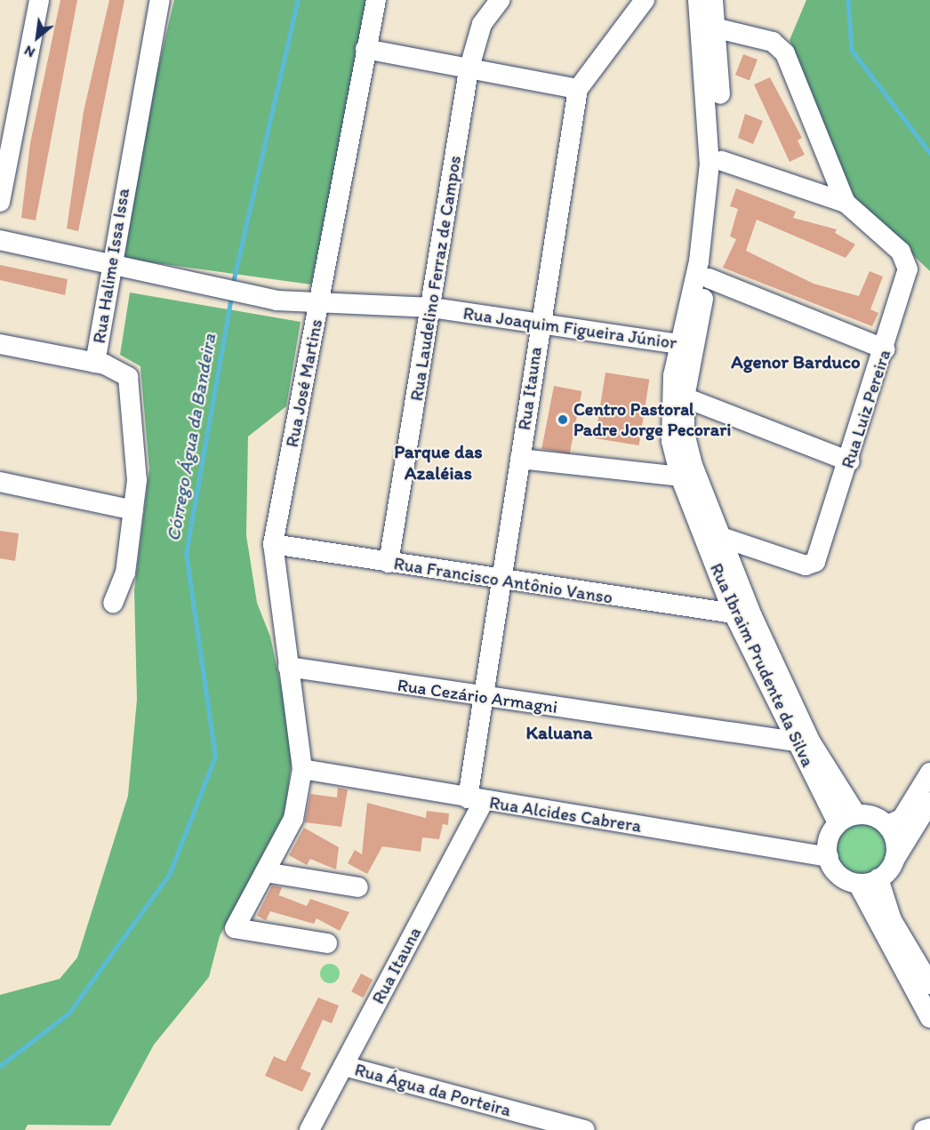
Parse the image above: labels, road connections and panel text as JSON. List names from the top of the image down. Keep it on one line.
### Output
{"streets":{"street":["Rua Halime Issa Issa","Rua Laudelino Ferraz de Campos","Rua Joaquim Figueira Júnior","Rua José Martins","Rua Itauna","Rua Luiz Pereira","Rua Francisco Antônio Vanso","Rua Ibraim Prudente da Silva","Rua Cezário Armagni","Rua Alcides Cabrera","Rua Água da Porteira"]},"crossings":[["Rua Laudelino Ferraz de Campos","Rua Joaquim Figueira Júnior"],["Rua Laudelino Ferraz de Campos","Rua Francisco Antônio Vanso"],["Rua Joaquim Figueira Júnior","Rua José Martins"],["Rua Joaquim Figueira Júnior","Rua Itauna"],["Rua Joaquim Figueira Júnior","Rua Ibraim Prudente da Silva"],["Rua José Martins","Rua Francisco Antônio Vanso"],["Rua José Martins","Rua Cezário Armagni"],["Rua José Martins","Rua Alcides Cabrera"],["Rua Itauna","Rua Francisco Antônio Vanso"],["Rua Itauna","Rua Cezário Armagni"],["Rua Itauna","Rua Alcides Cabrera"],["Rua Itauna","Rua Água da Porteira"],["Rua Luiz Pereira","Rua Ibraim Prudente da Silva"],["Rua Francisco Antônio Vanso","Rua Ibraim Prudente da Silva"],["Rua Ibraim Prudente da Silva","Rua Cezário Armagni"],["Rua Ibraim Prudente da Silva","Rua Alcides Cabrera"]],"districts":["Agenor Barduco","Parque das Azaléias","Kaluana"],"water":["Córrego Água da Bandeira"],"places":["Centro Pastoral Padre Jorge Pecorari"],"north":"bottom left"}
